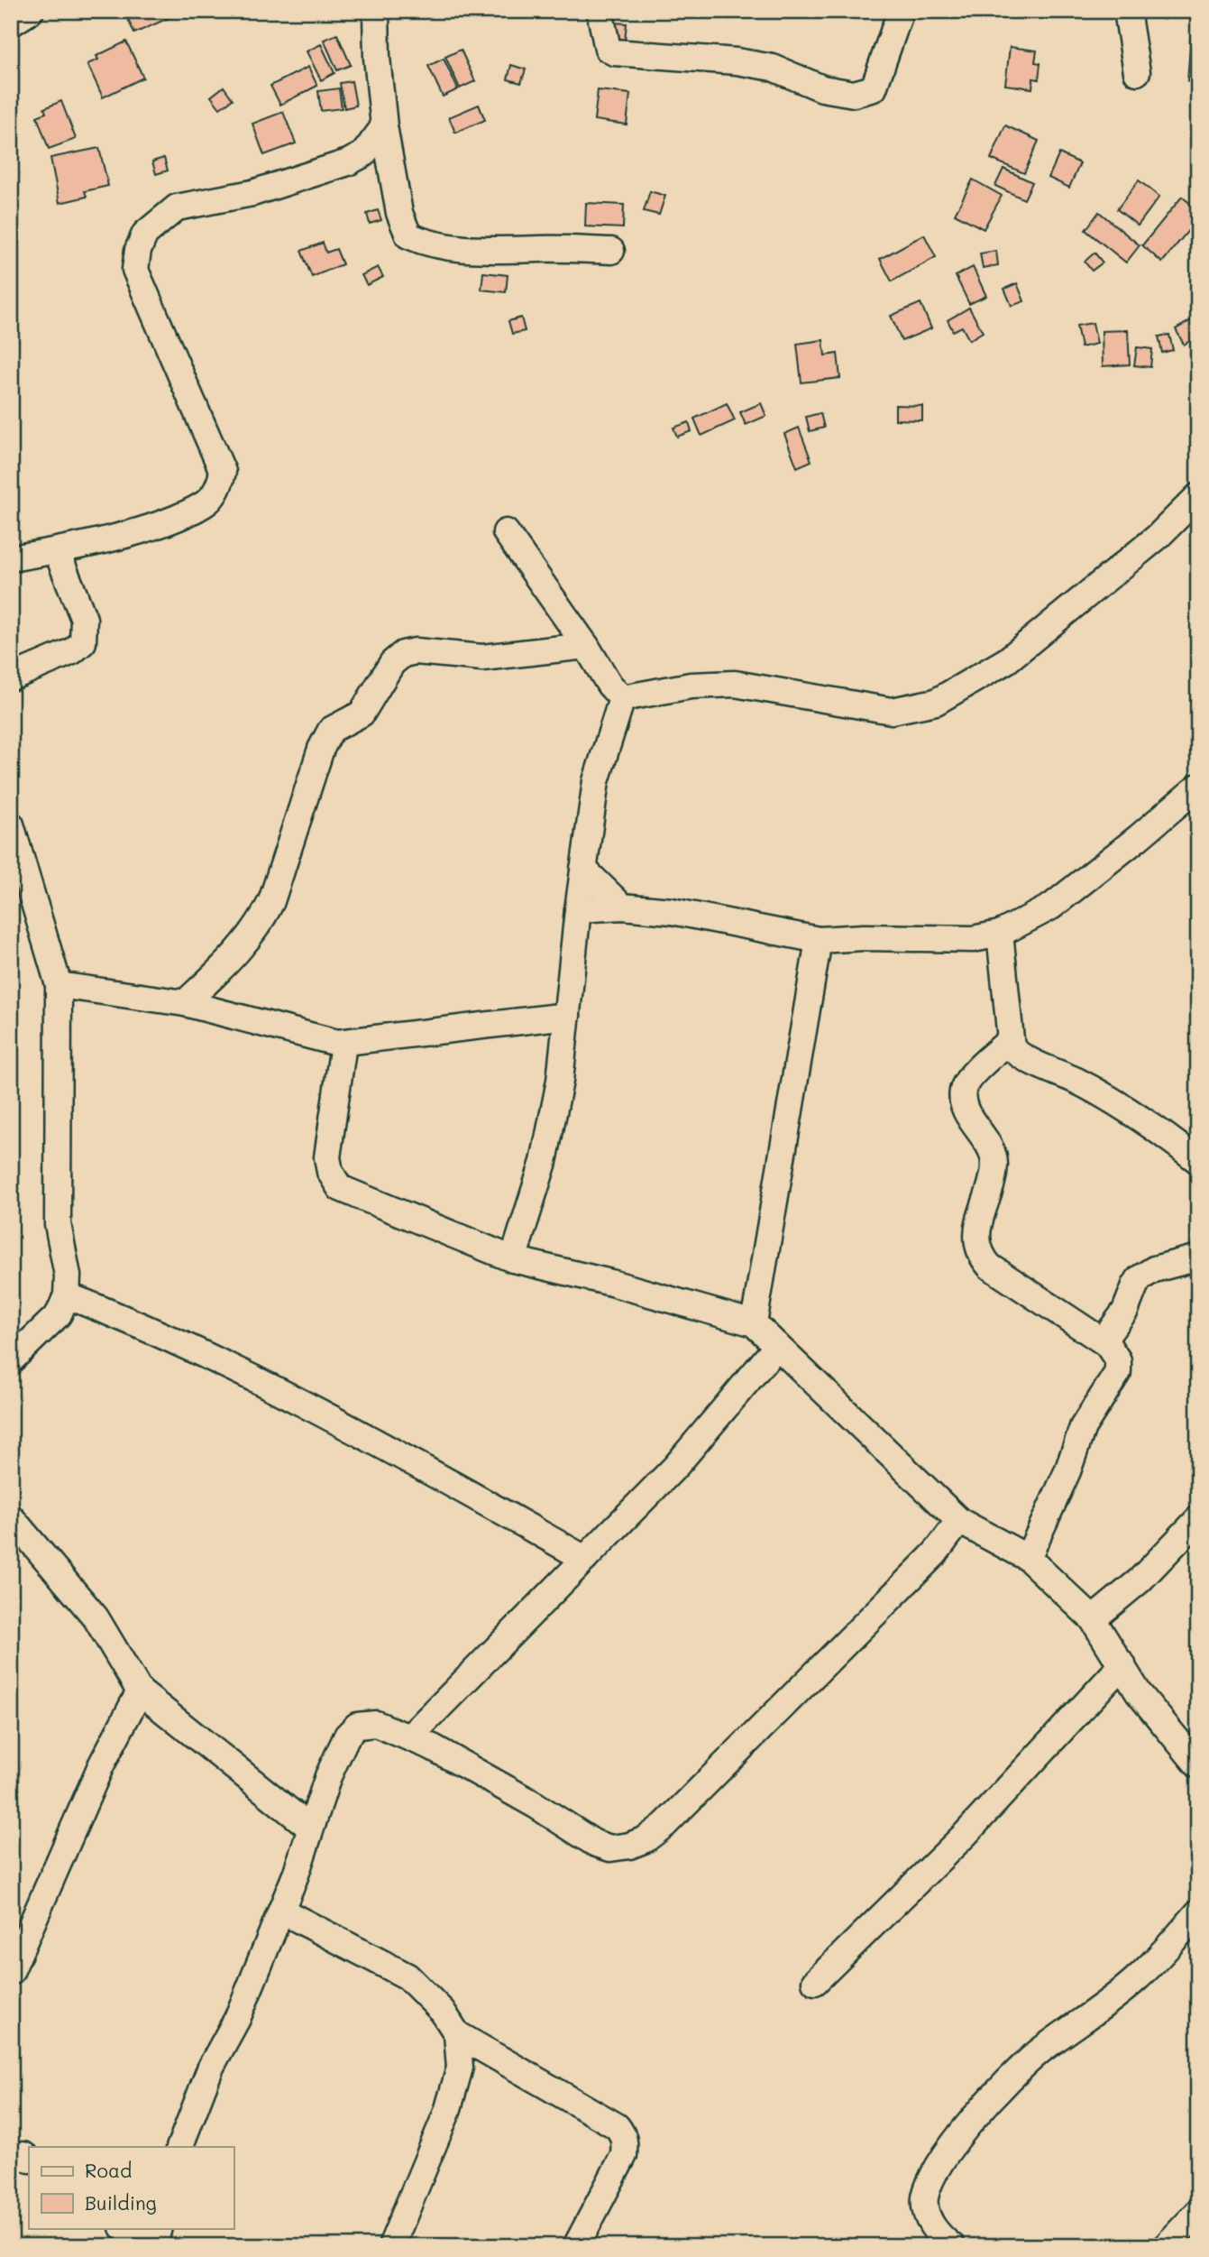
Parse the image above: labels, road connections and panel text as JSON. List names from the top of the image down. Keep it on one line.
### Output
{"legend":["Road","Building"]}
